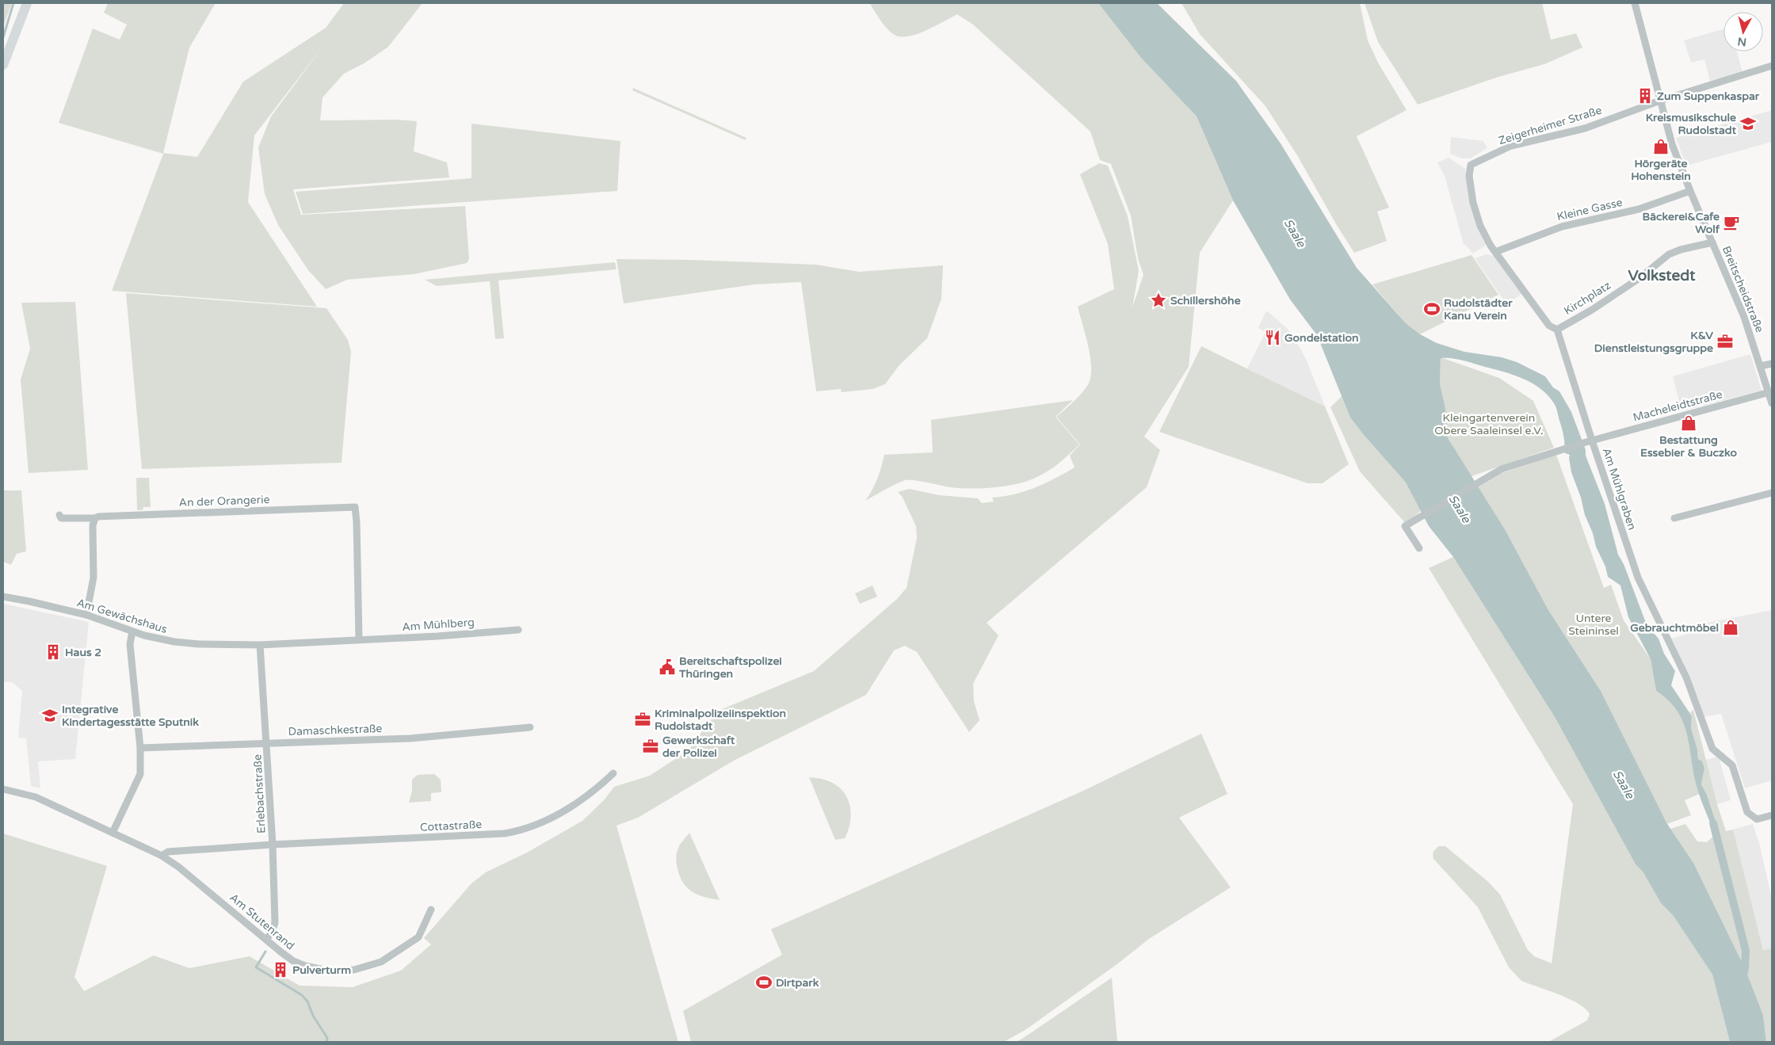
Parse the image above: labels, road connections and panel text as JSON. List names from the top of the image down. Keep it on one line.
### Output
{"streets":{"street":["Zeigerheimer Straße","Kleine Gasse","Breitscheidstraße","Kirchplatz","Macheleidtstraße","Am Mühlgraben","An der Orangerie","Am Gewächshaus","Am Mühlberg","Damaschkestraße","Erlebachstraße","Cottastraße","Am Stutenrand"]},"crossings":[["Zeigerheimer Straße","Kleine Gasse"],["Zeigerheimer Straße","Breitscheidstraße"],["Kleine Gasse","Breitscheidstraße"],["Breitscheidstraße","Kirchplatz"],["Breitscheidstraße","Macheleidtstraße"],["Kirchplatz","Am Mühlgraben"],["Macheleidtstraße","Am Mühlgraben"],["An der Orangerie","Am Mühlberg"],["Am Gewächshaus","Am Mühlberg"],["Am Gewächshaus","Erlebachstraße"],["Am Mühlberg","Erlebachstraße"],["Damaschkestraße","Erlebachstraße"],["Erlebachstraße","Cottastraße"],["Erlebachstraße","Am Stutenrand"]],"districts":["Volkstedt"],"water":["Saale"],"parks":["Kleingartenverein Obere Saaleinsel e.V.","Untere Steininsel"],"places":{"building":["Zum Suppenkaspar","Haus 2","Pulverturm"],"school or university":["Kreismusikschule Rudolstadt","Integrative Kindertagesstätte Sputnik"],"shop":["Hörgeräte Hohenstein","Bestattung Essebier & Buczko","Gebrauchtmöbel"],"cafe":["Bäckerei&Cafe Wolf"],"place":["Schillershöhe"],"sports":["Rudolstädter Kanu Verein","Dirtpark"],"restaurant":["Gondelstation"],"office":["K&V Dienstleistungsgruppe","Kriminalpolizeiinspektion Rudolstadt","Gewerkschaft der Polizei"],"public building":["Bereitschaftspolizei Thüringen"]},"north":"bottom"}
